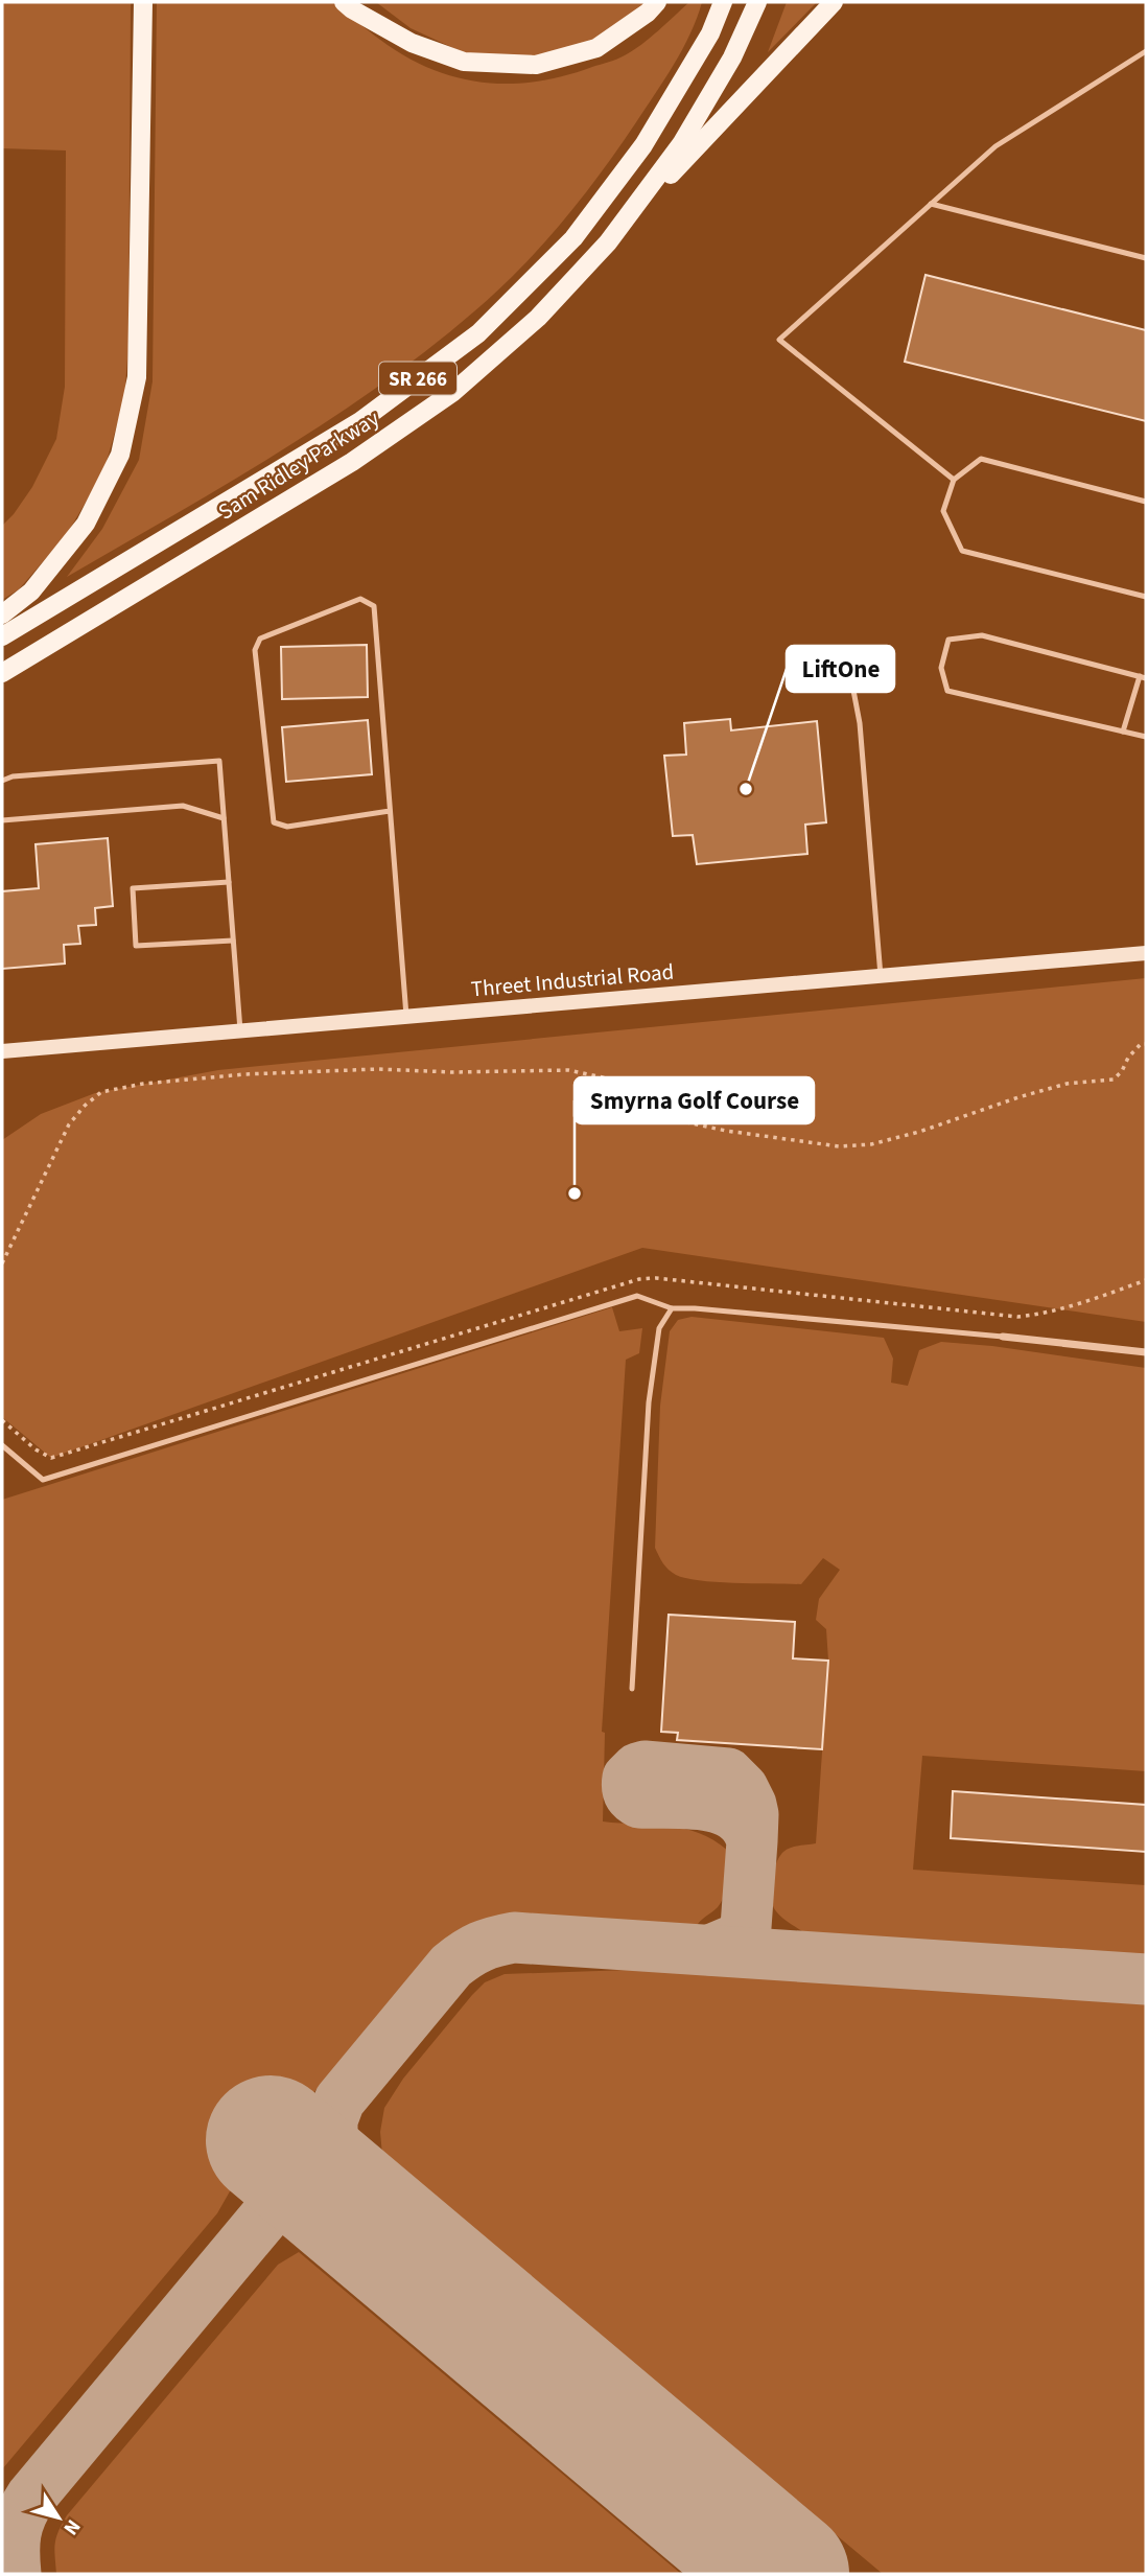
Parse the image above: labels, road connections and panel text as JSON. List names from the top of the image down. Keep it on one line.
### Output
{"streets":{"main road":["SR 266","Sam Ridley Parkway"],"street":["Threet Industrial Road"]},"places":["LiftOne","Smyrna Golf Course"],"north":"bottom right"}
